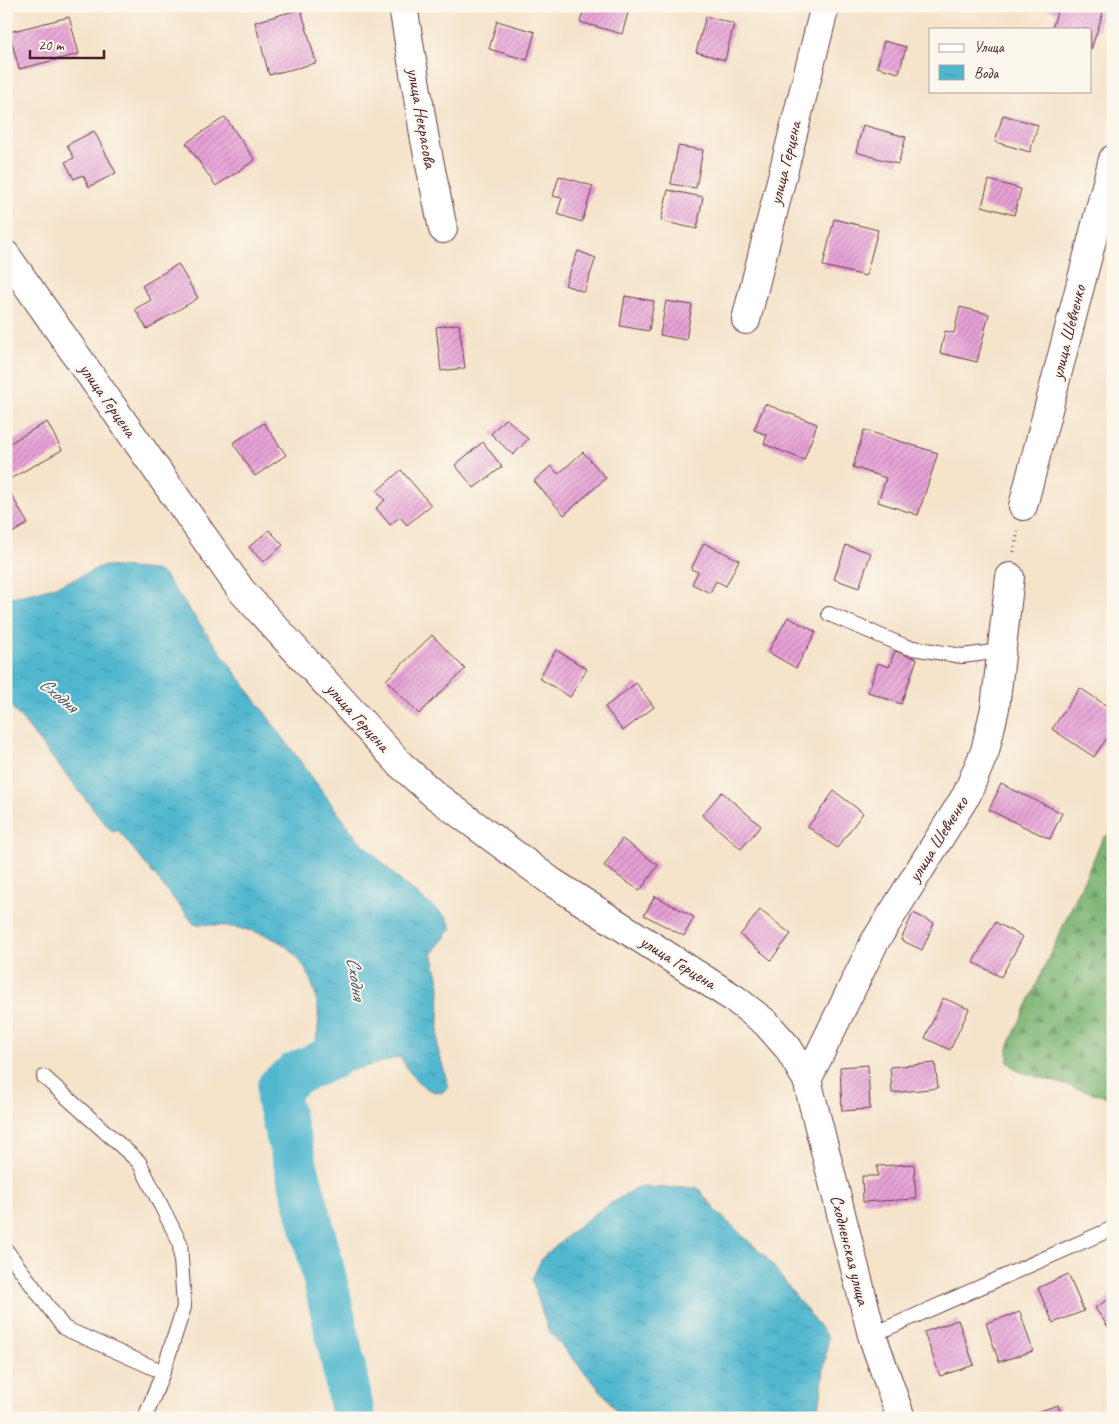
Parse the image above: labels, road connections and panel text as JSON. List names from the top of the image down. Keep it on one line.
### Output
{"streets":{"street":["улица Некрасова","улица Герцена","улица Шевченко","Сходненская улица"]},"crossings":[["улица Герцена","улица Шевченко"],["улица Герцена","Сходненская улица"],["улица Шевченко","Сходненская улица"]],"water":["Сходня"],"legend":["Улица","Вода"],"scale_bar":"20 m"}
